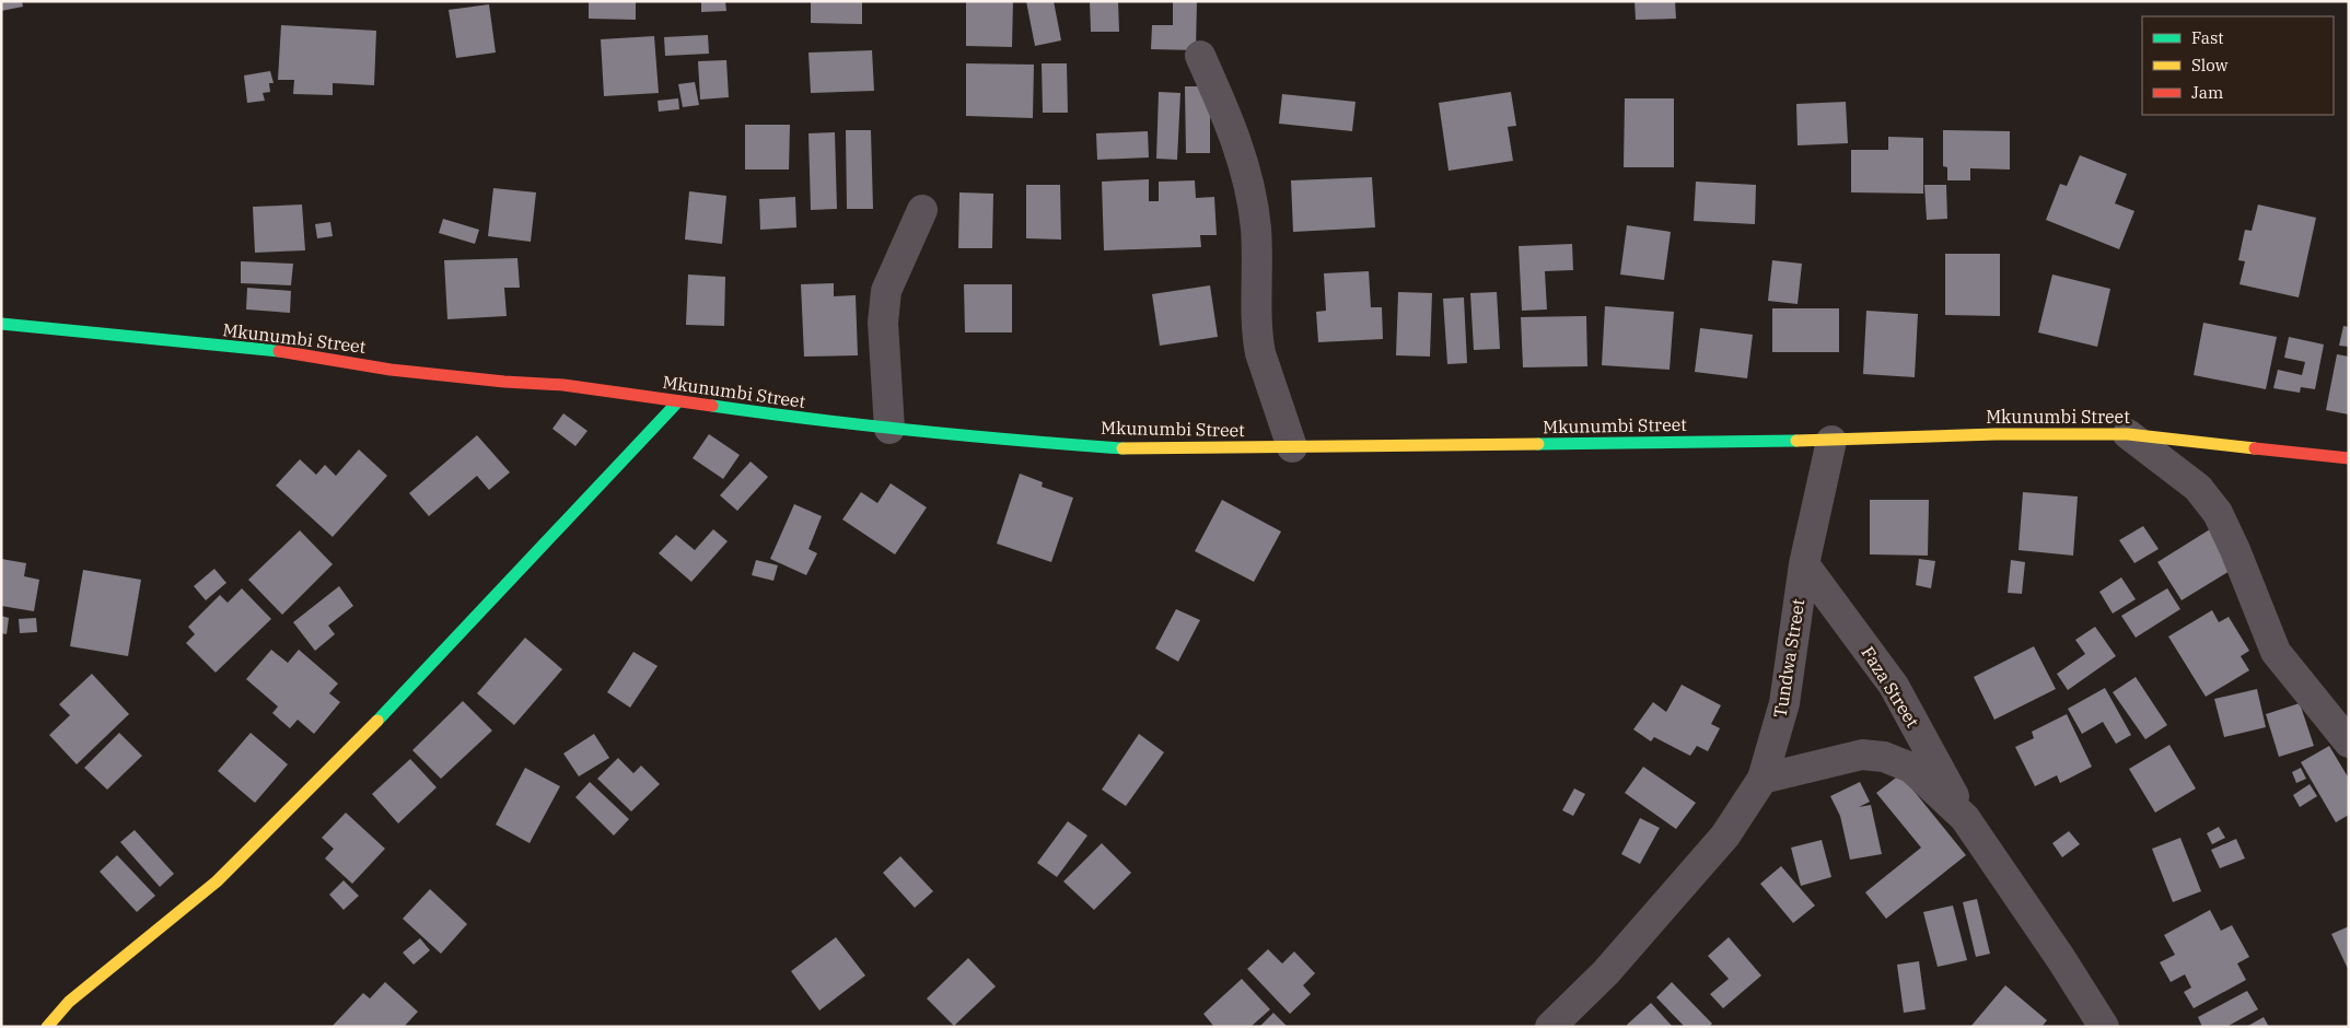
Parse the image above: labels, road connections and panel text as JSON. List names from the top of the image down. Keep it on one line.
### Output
{"streets":{"street":["Mkunumbi Street","Tundwa Street","Faza Street"]},"crossings":[["Mkunumbi Street","Tundwa Street"],["Tundwa Street","Faza Street"]],"legend":["Fast","Slow","Jam"]}
